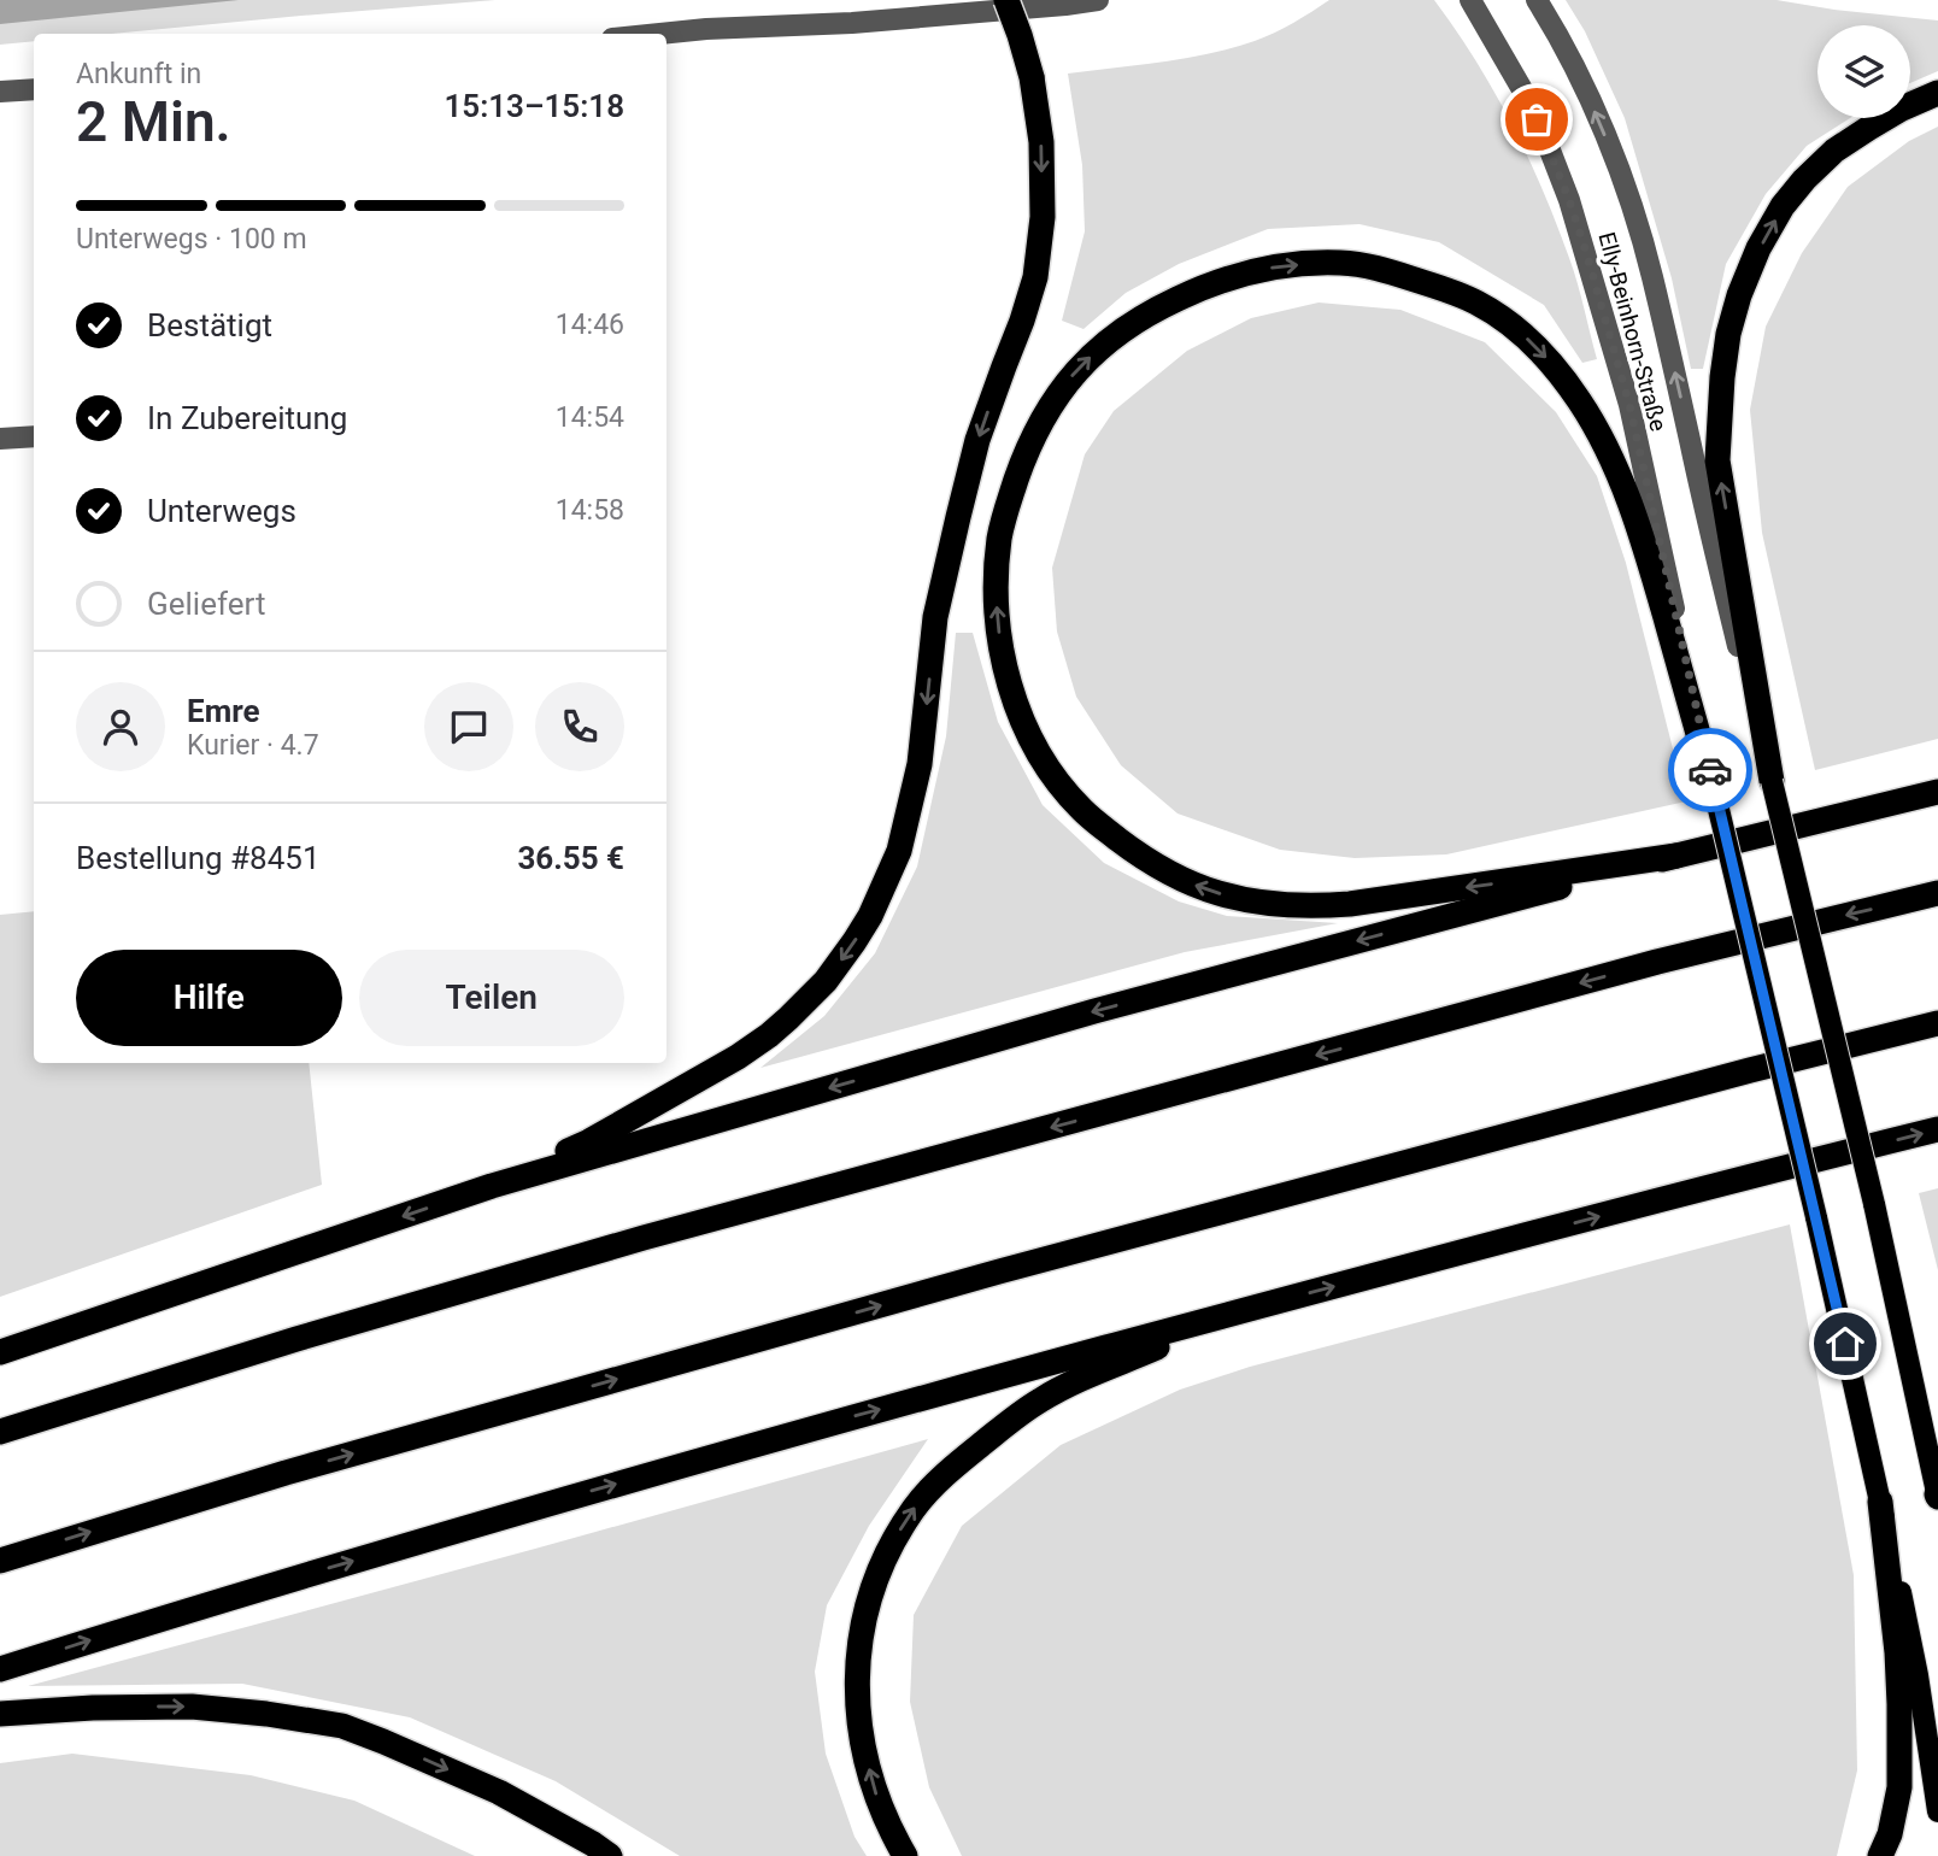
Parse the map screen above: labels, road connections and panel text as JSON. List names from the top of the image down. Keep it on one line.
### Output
{"streets":{"street":["Elly-Beinhorn-Straße"]},"page":{"heading":["2 Min.","Ankunft in","15:13–15:18"],"panel":["Emre","Kurier · 4.7","Bestellung #8451","36.55 €"],"bar":"Unterwegs · 100 m","list":[["Bestätigt","14:46"],["In Zubereitung","14:54"],["Unterwegs","14:58"],"Geliefert"],"buttons":["Hilfe","Teilen"]}}
